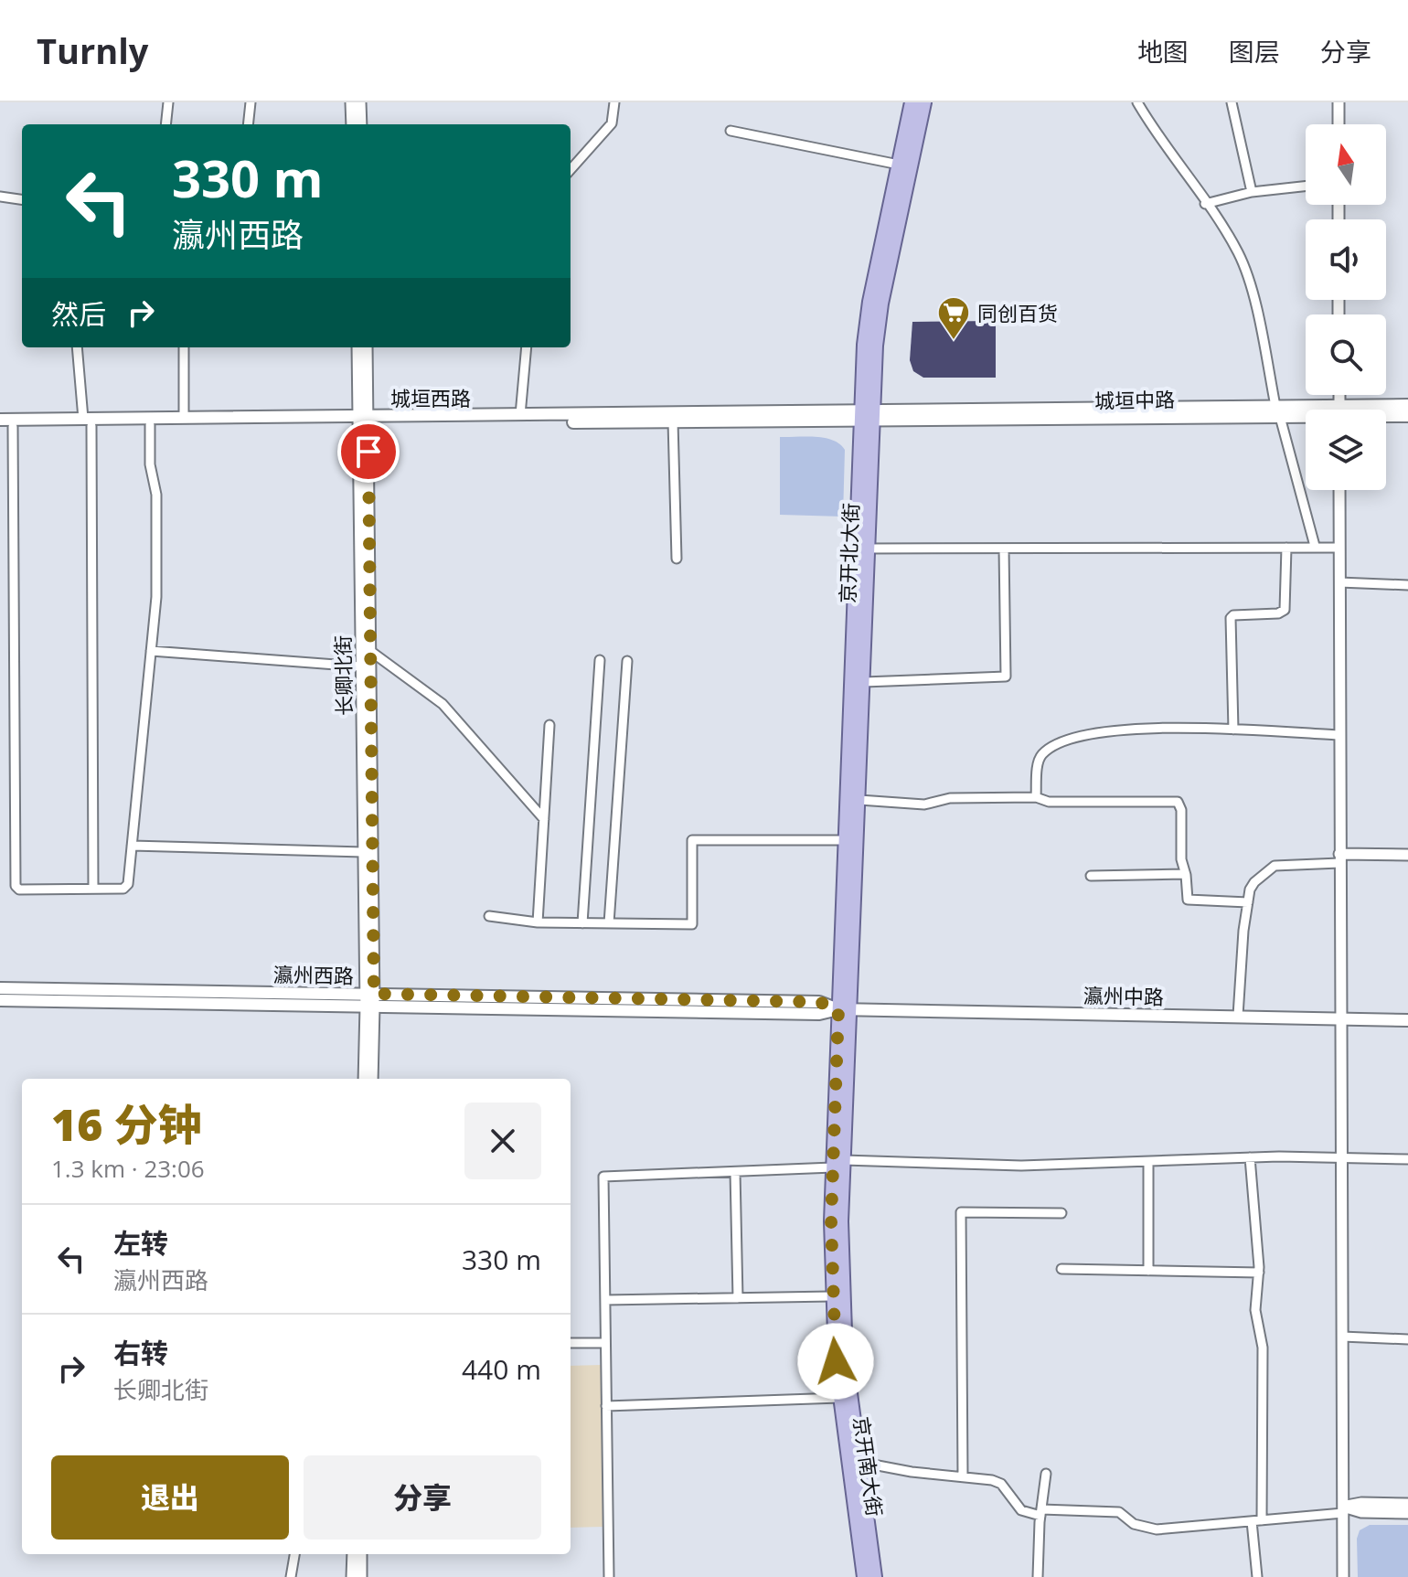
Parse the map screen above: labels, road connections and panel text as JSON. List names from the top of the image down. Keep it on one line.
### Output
{"streets":{"main road":["城垣西路","城垣中路","京开北大街","瀛州西路","瀛州中路","京开南大街"],"street":["长卿北街"]},"crossings":[["城垣西路","城垣中路"],["城垣西路","京开北大街"],["城垣西路","长卿北街"],["城垣中路","京开北大街"],["京开北大街","瀛州西路"],["京开北大街","瀛州中路"],["京开北大街","京开南大街"],["长卿北街","瀛州西路"],["瀛州西路","瀛州中路"],["瀛州西路","京开南大街"],["瀛州中路","京开南大街"]],"places":{"supermarket":["同创百货"]},"north":"top","page":{"header":"Turnly","nav":["地图","图层","分享"],"turn":["330 m","瀛州西路"],"then":"然后","heading":["16 分钟","1.3 km · 23:06"],"list":[{"name":"左转","note":"瀛州西路","value":"330 m"},{"name":"右转","note":"长卿北街","value":"440 m"}],"buttons":["退出","分享"]}}
